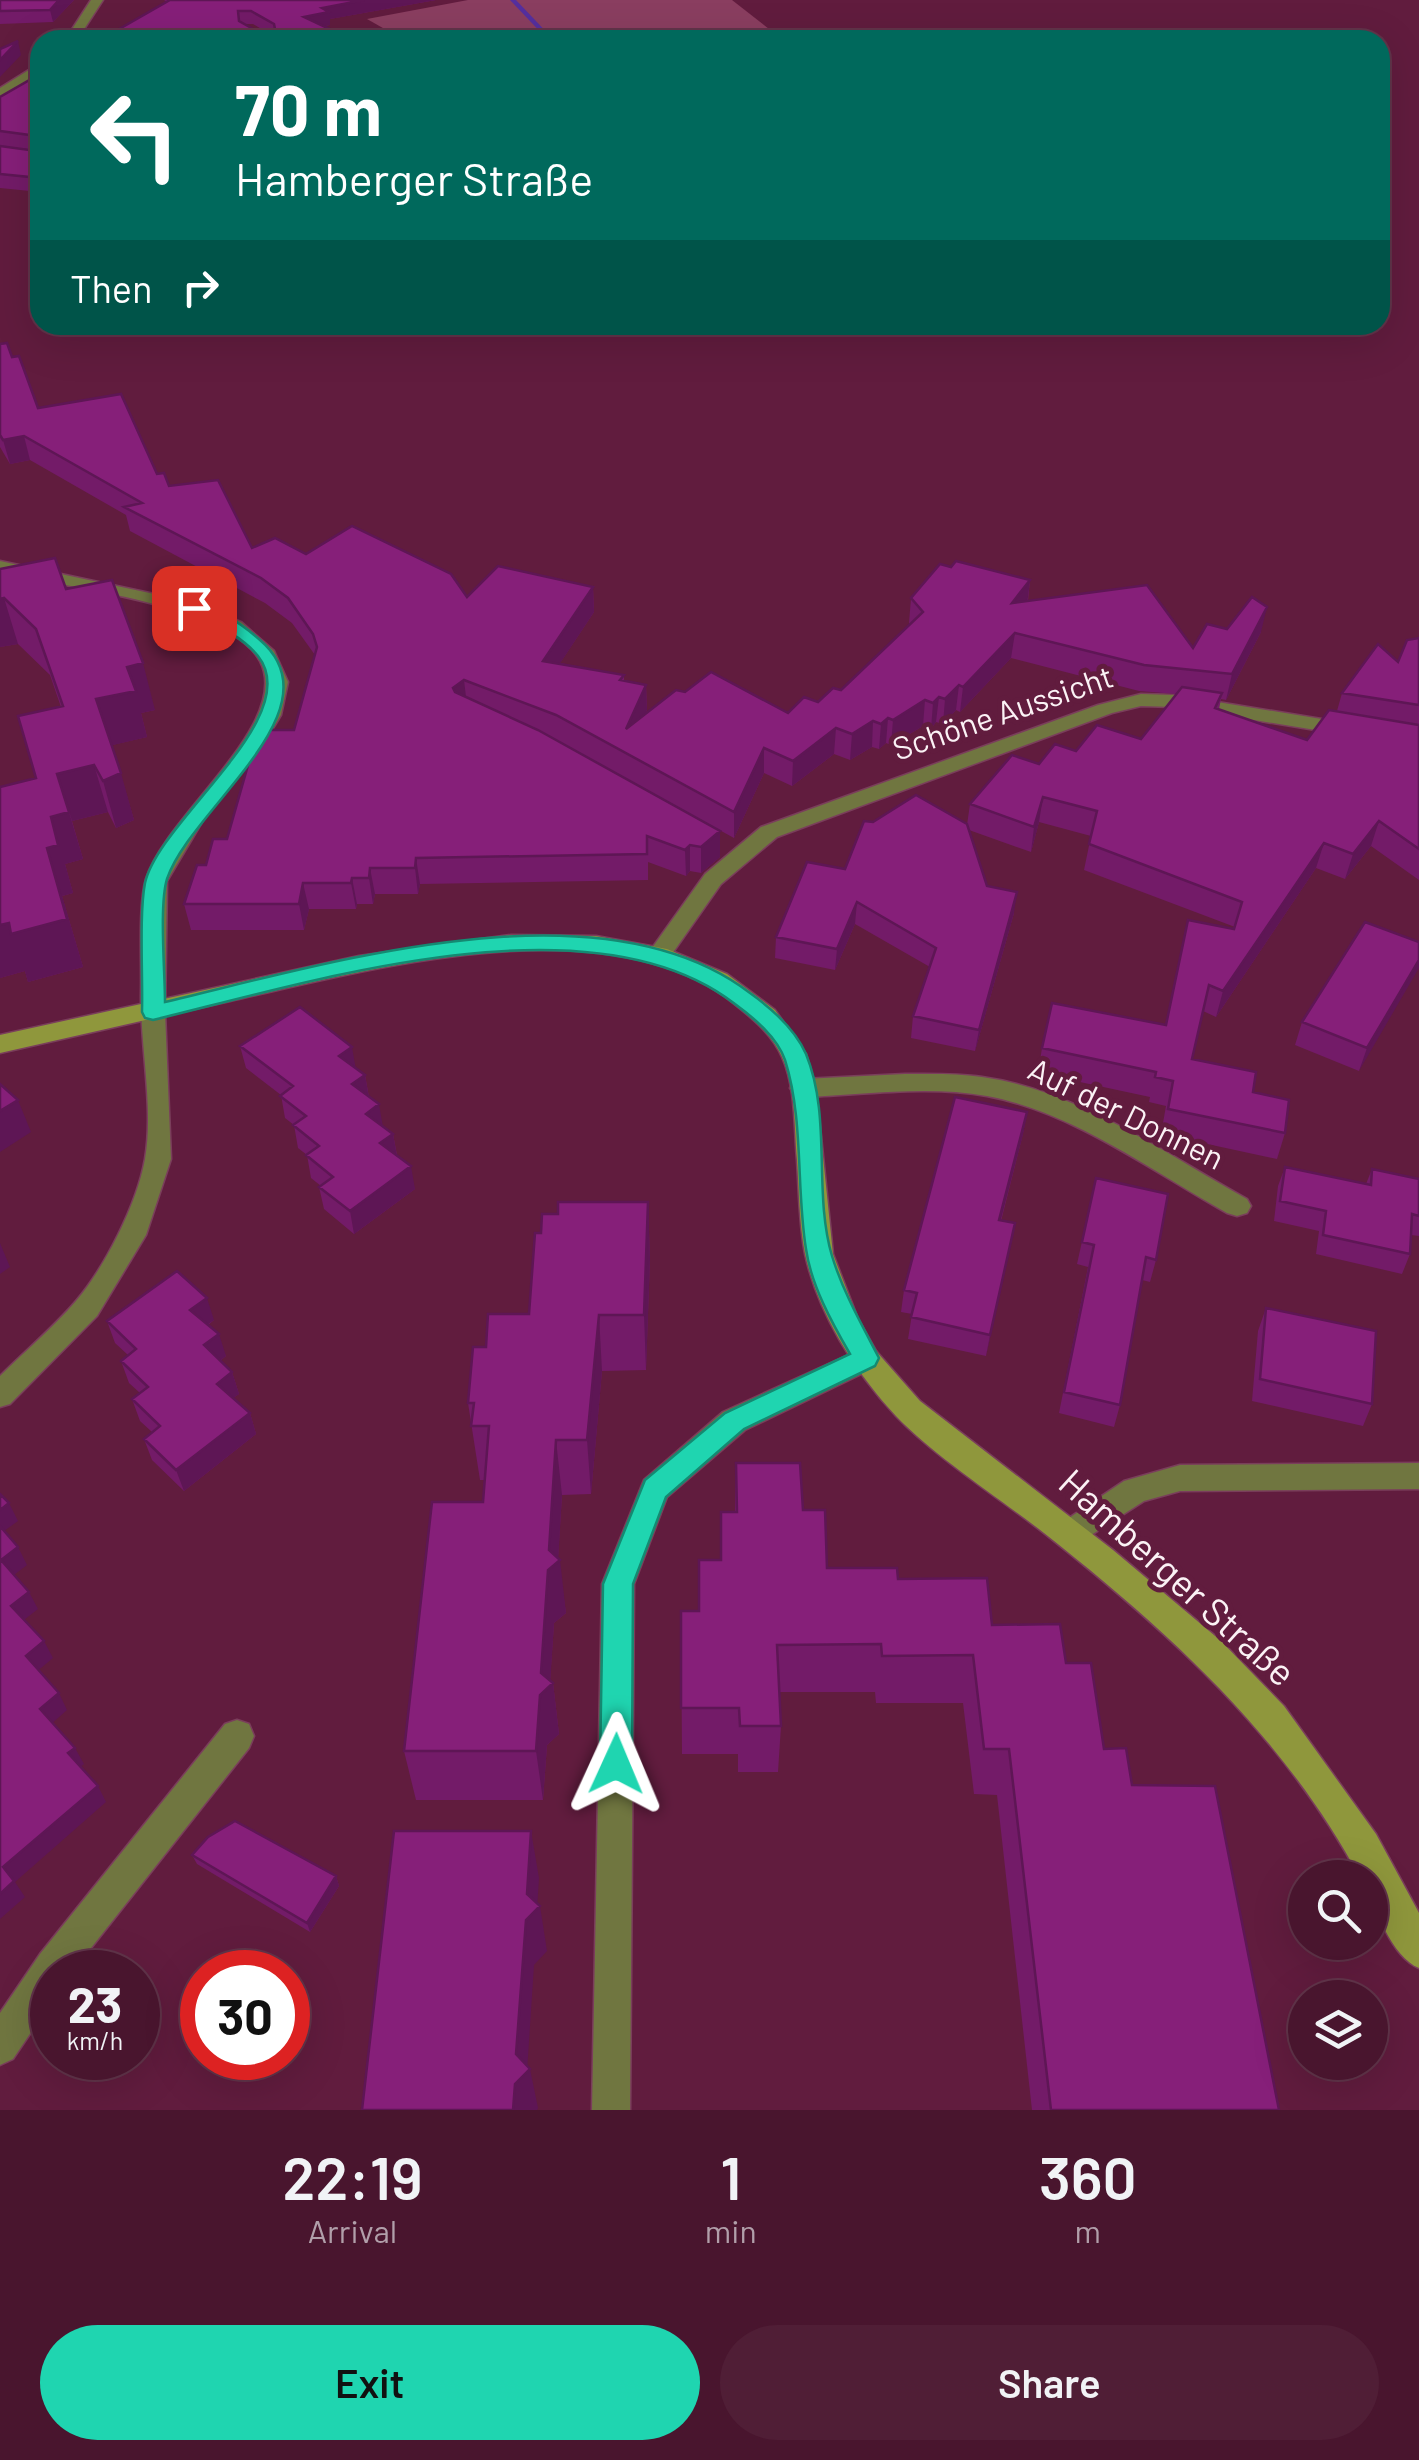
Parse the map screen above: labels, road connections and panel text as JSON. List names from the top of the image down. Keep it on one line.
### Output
{"streets":{"street":["Schöne Aussicht","Auf der Donnen","Hamberger Straße"]},"crossings":[["Schöne Aussicht","Hamberger Straße"],["Auf der Donnen","Hamberger Straße"]],"page":{"turn":["70 m","Hamberger Straße"],"then":"Then","speed":"23 km/h","limit":"30","eta":["22:19","Arrival","1","min","360","m"],"buttons":["Exit","Share"]}}
